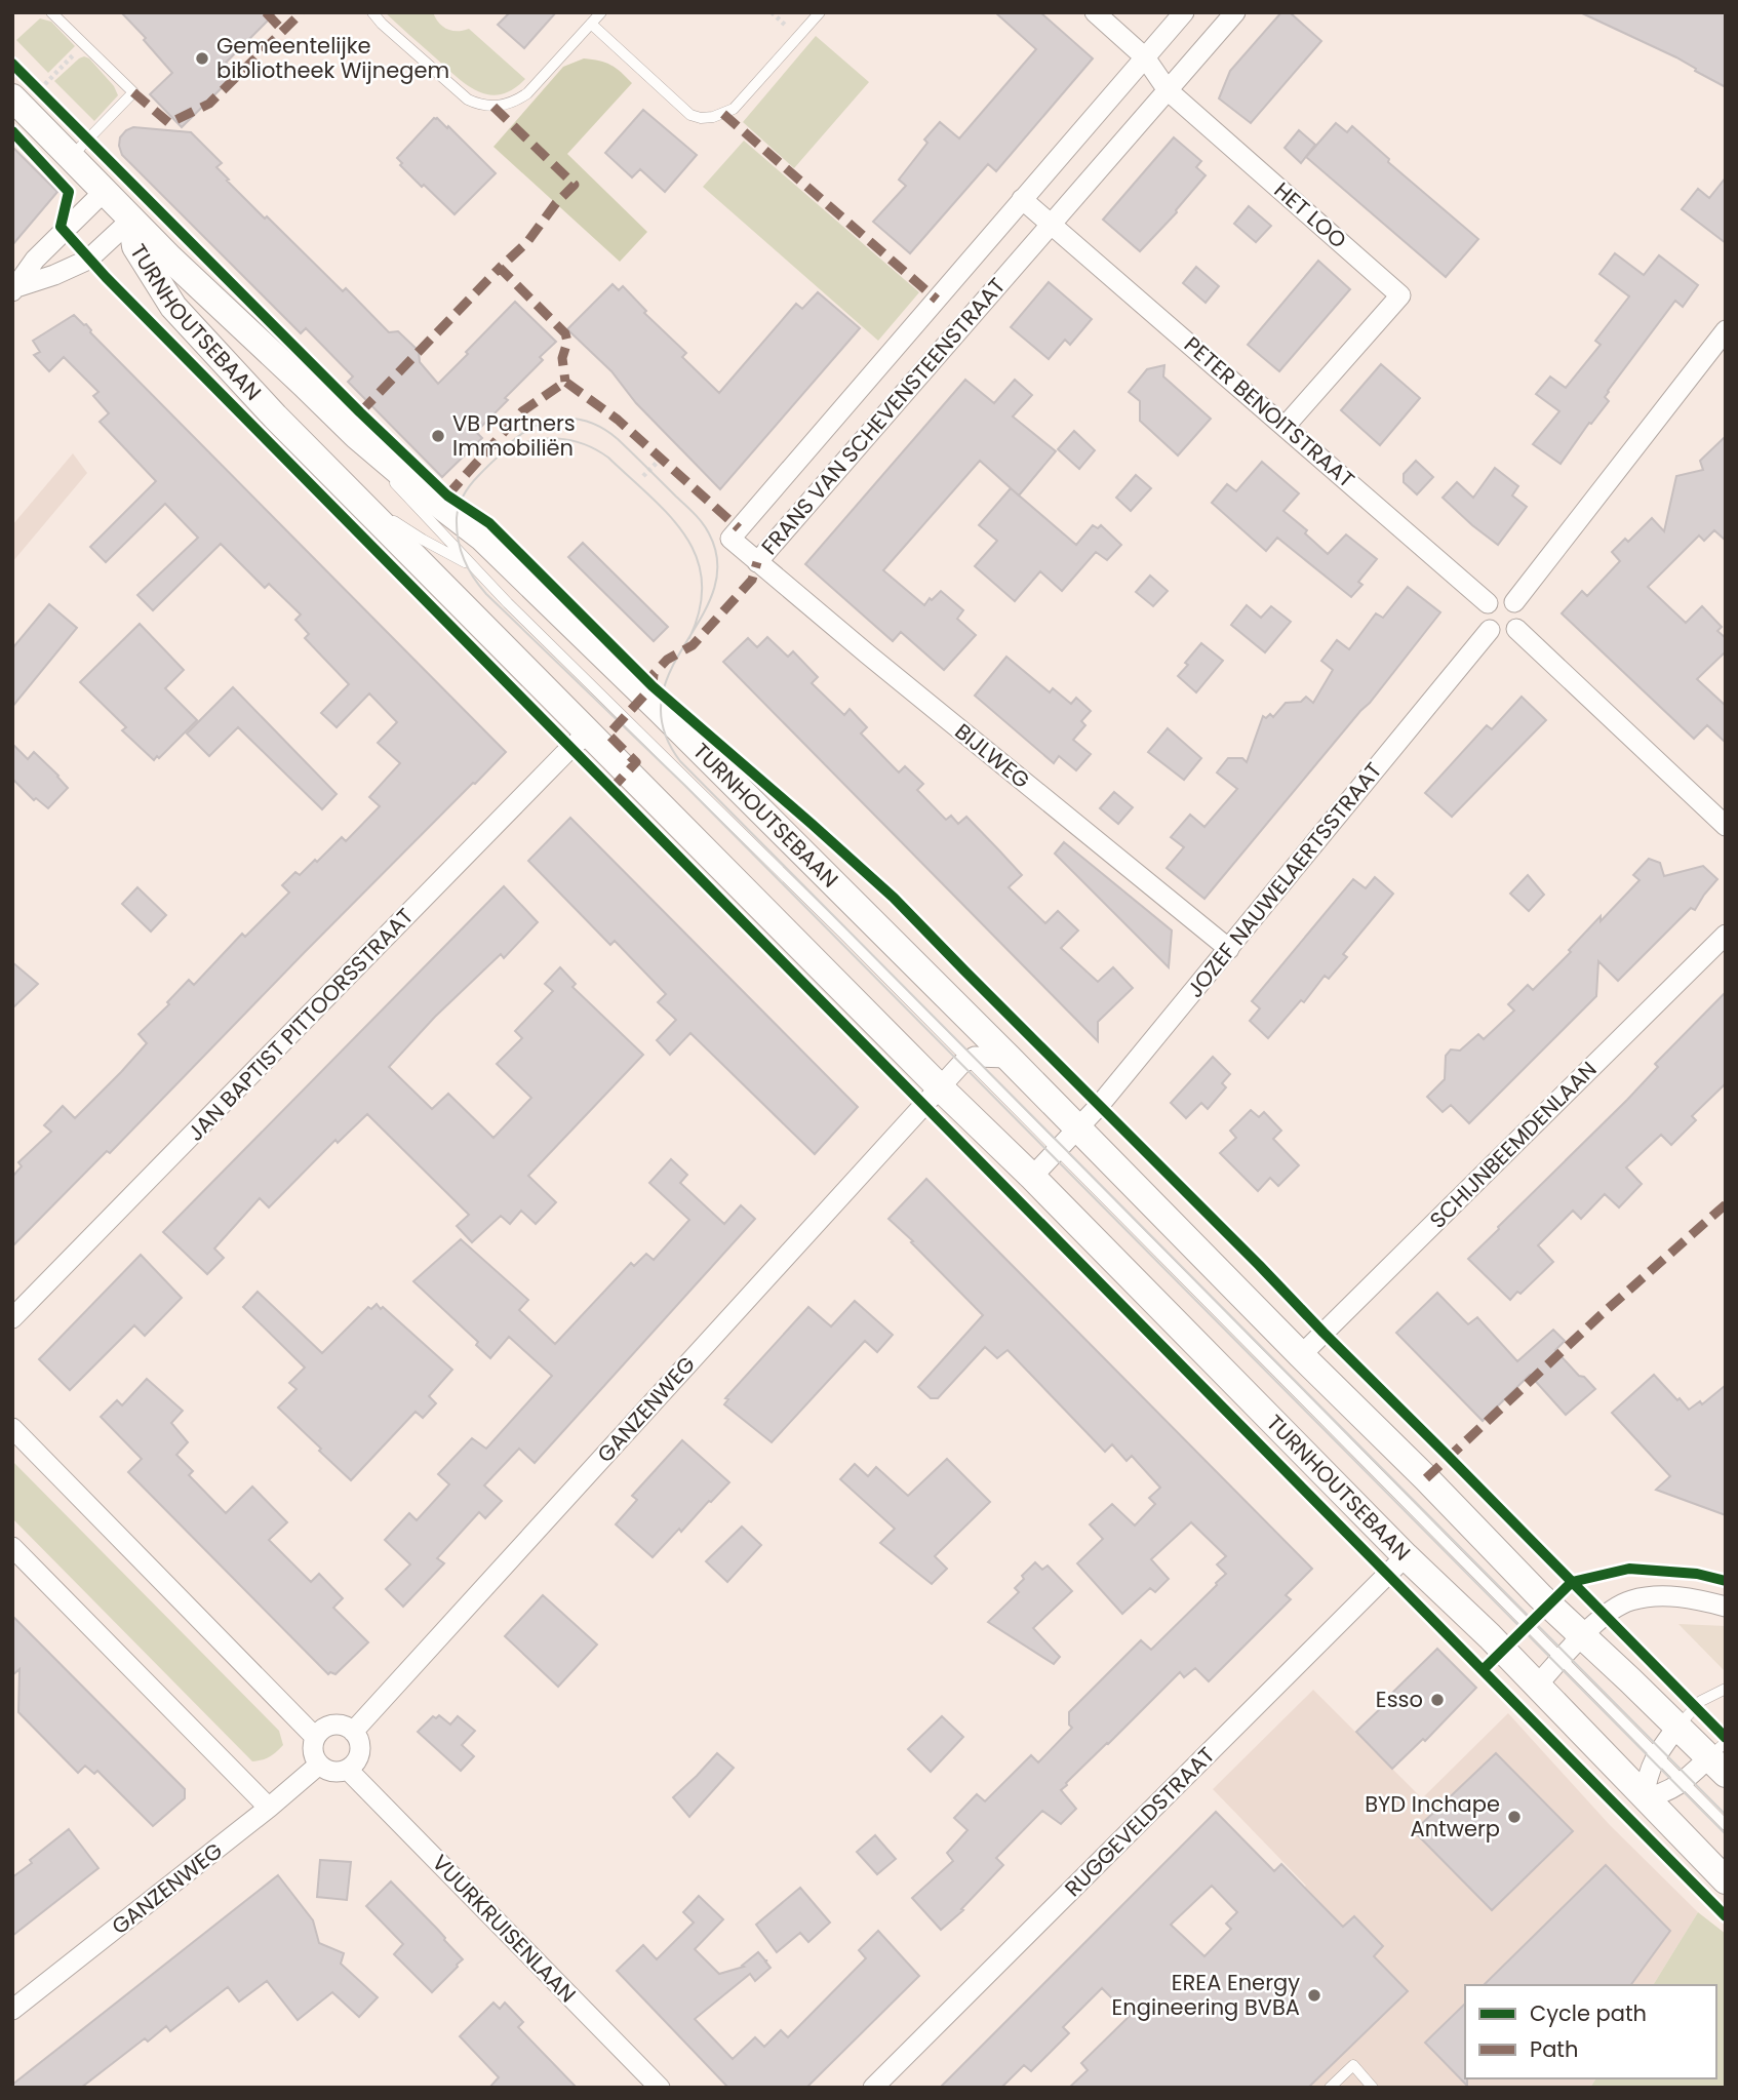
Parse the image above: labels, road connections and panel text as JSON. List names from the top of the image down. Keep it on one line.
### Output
{"streets":{"main road":["TURNHOUTSEBAAN"],"street":["HET LOO","PETER BENOITSTRAAT","FRANS VAN SCHEVENSTEENSTRAAT","BIJLWEG","JOZEF NAUWELAERTSSTRAAT","JAN BAPTIST PITTOORSSTRAAT","SCHIJNBEEMDENLAAN","GANZENWEG","RUGGEVELDSTRAAT","VUURKRUISENLAAN"]},"crossings":[["HET LOO","PETER BENOITSTRAAT"],["HET LOO","FRANS VAN SCHEVENSTEENSTRAAT"],["TURNHOUTSEBAAN","JOZEF NAUWELAERTSSTRAAT"],["TURNHOUTSEBAAN","JAN BAPTIST PITTOORSSTRAAT"],["TURNHOUTSEBAAN","SCHIJNBEEMDENLAAN"],["TURNHOUTSEBAAN","GANZENWEG"],["TURNHOUTSEBAAN","RUGGEVELDSTRAAT"],["PETER BENOITSTRAAT","FRANS VAN SCHEVENSTEENSTRAAT"],["PETER BENOITSTRAAT","JOZEF NAUWELAERTSSTRAAT"],["FRANS VAN SCHEVENSTEENSTRAAT","BIJLWEG"],["BIJLWEG","JOZEF NAUWELAERTSSTRAAT"],["GANZENWEG","VUURKRUISENLAAN"]],"places":["Gemeentelijke bibliotheek Wijnegem","VB Partners Immobiliën","Esso","BYD Inchape Antwerp","EREA Energy Engineering BVBA"],"legend":["Cycle path","Path"]}
